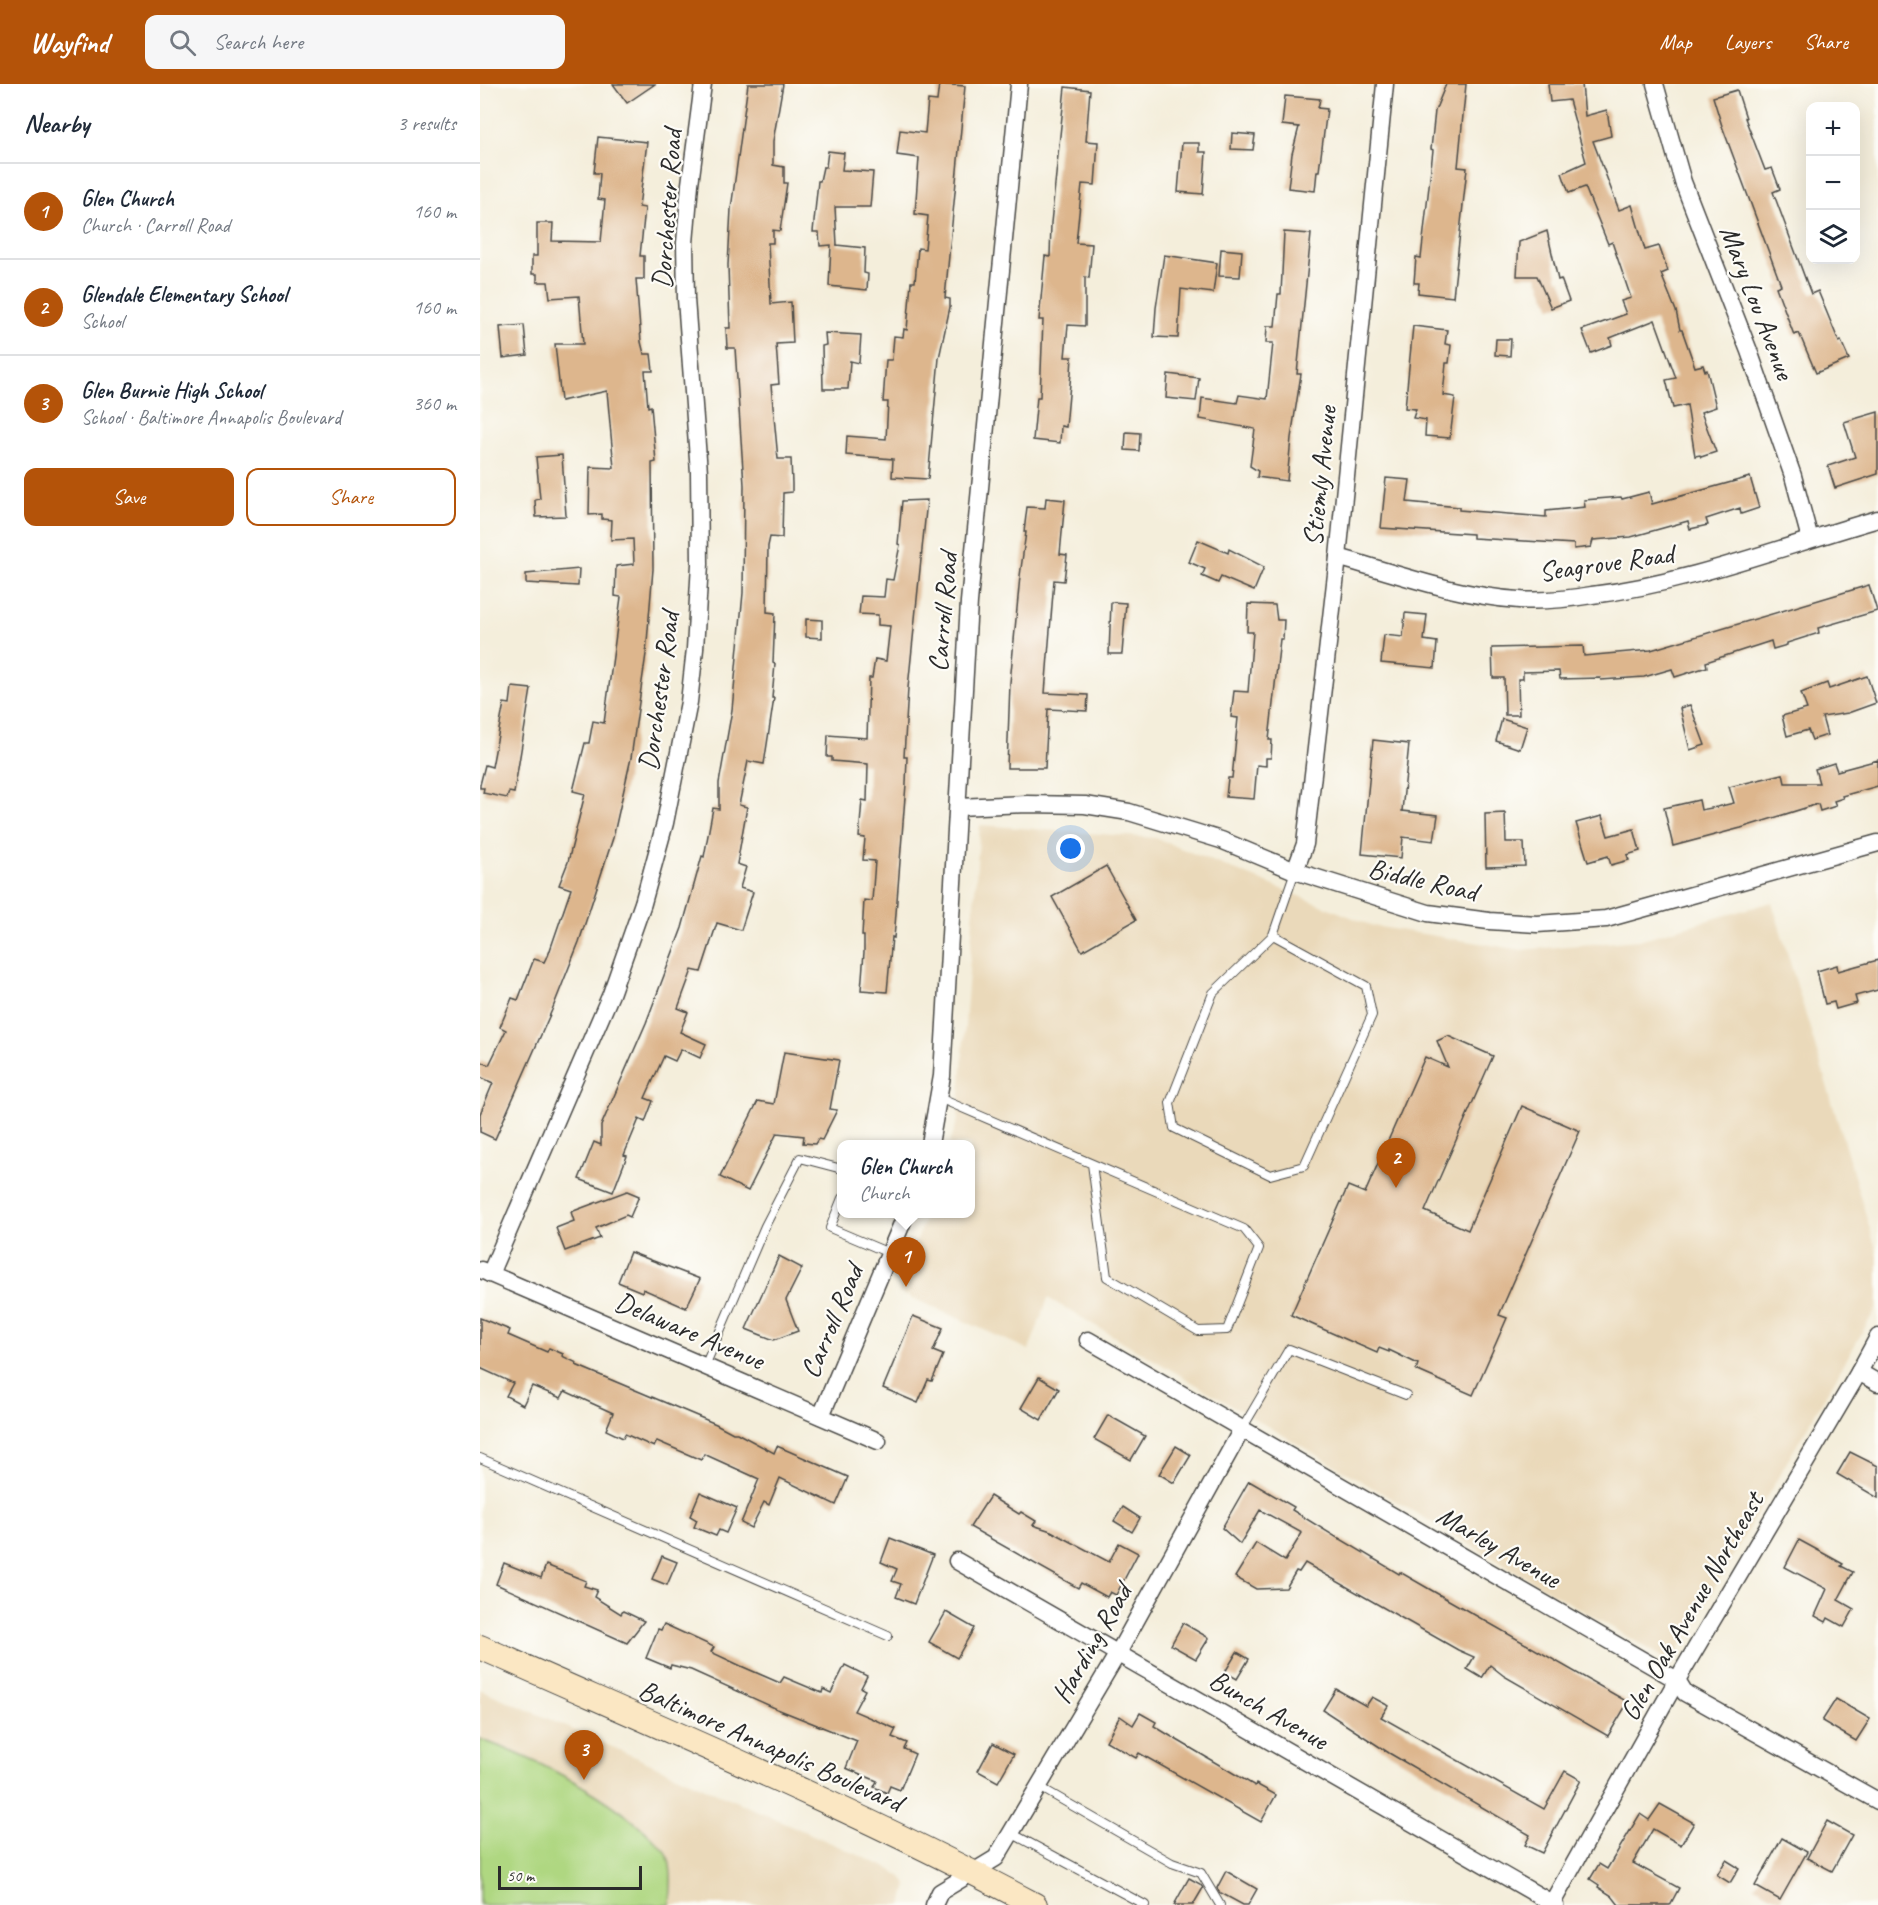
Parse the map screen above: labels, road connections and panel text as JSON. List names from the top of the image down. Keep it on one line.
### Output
{"streets":{"main road":["Baltimore Annapolis Boulevard"],"street":["Dorchester Road","Mary Lou Avenue","Stiemly Avenue","Seagrove Road","Carroll Road","Biddle Road","Delaware Avenue","Marley Avenue","Glen Oak Avenue Northeast","Harding Road","Bunch Avenue"]},"crossings":[["Dorchester Road","Delaware Avenue"],["Mary Lou Avenue","Seagrove Road"],["Stiemly Avenue","Seagrove Road"],["Stiemly Avenue","Biddle Road"],["Carroll Road","Biddle Road"],["Carroll Road","Delaware Avenue"],["Marley Avenue","Glen Oak Avenue Northeast"],["Marley Avenue","Harding Road"],["Glen Oak Avenue Northeast","Bunch Avenue"],["Harding Road","Bunch Avenue"],["Harding Road","Baltimore Annapolis Boulevard"]],"scale_bar":"50 m","page":{"header":"Wayfind","search":"Search here","nav":["Map","Layers","Share"],"heading":["Nearby","3 results"],"map_buttons":["+","−"],"list":[{"mark":"1","name":"Glen Church","note":"Church · Carroll Road","value":"160 m"},{"mark":"2","name":"Glendale Elementary School","note":"School","value":"160 m"},{"mark":"3","name":"Glen Burnie High School","note":"School · Baltimore Annapolis Boulevard","value":"360 m"}],"buttons":["Save","Share"],"pins":["2","1","3"],"popup":["Glen Church","Church"],"scale":"50 m"}}
